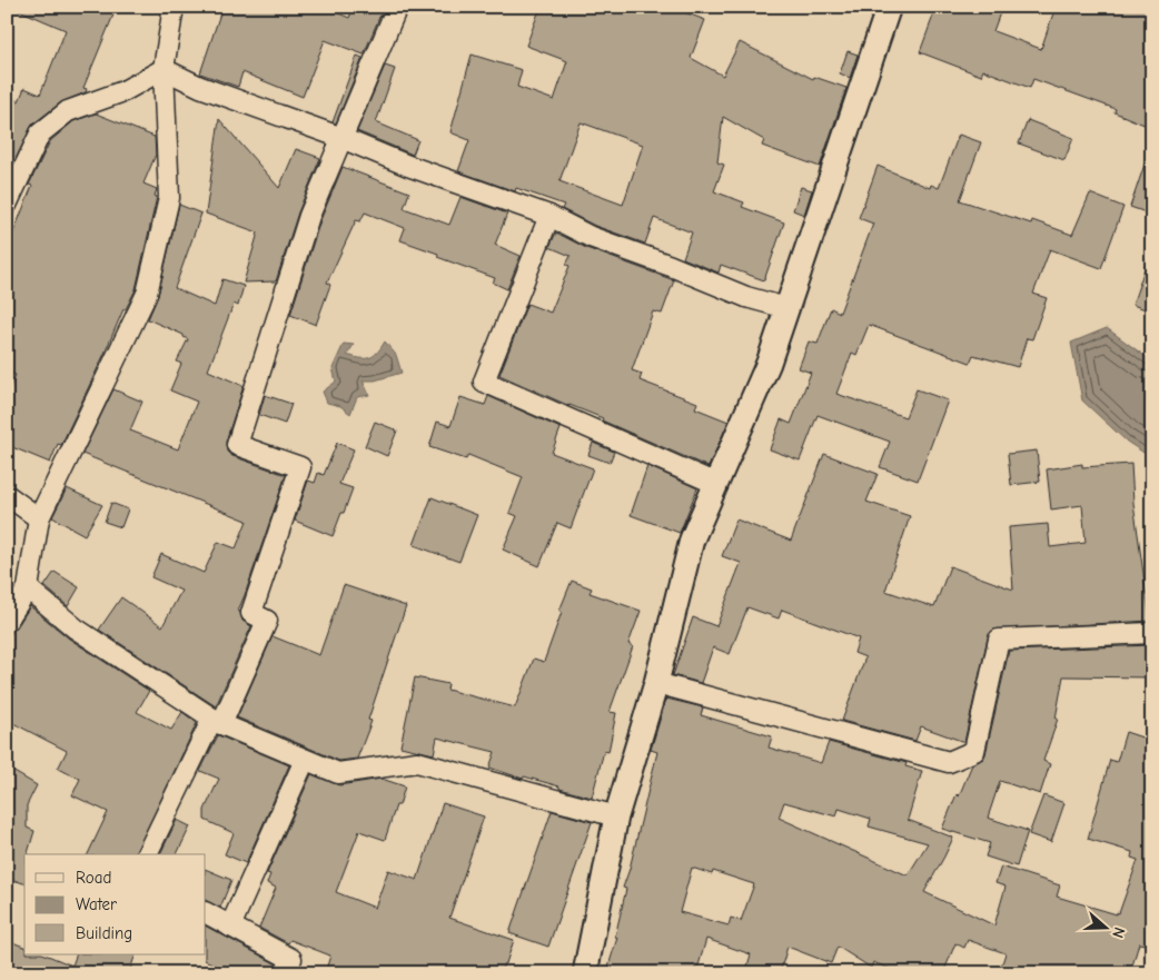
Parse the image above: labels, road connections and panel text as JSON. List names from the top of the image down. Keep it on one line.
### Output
{"legend":["Road","Water","Building"],"north":"right"}
